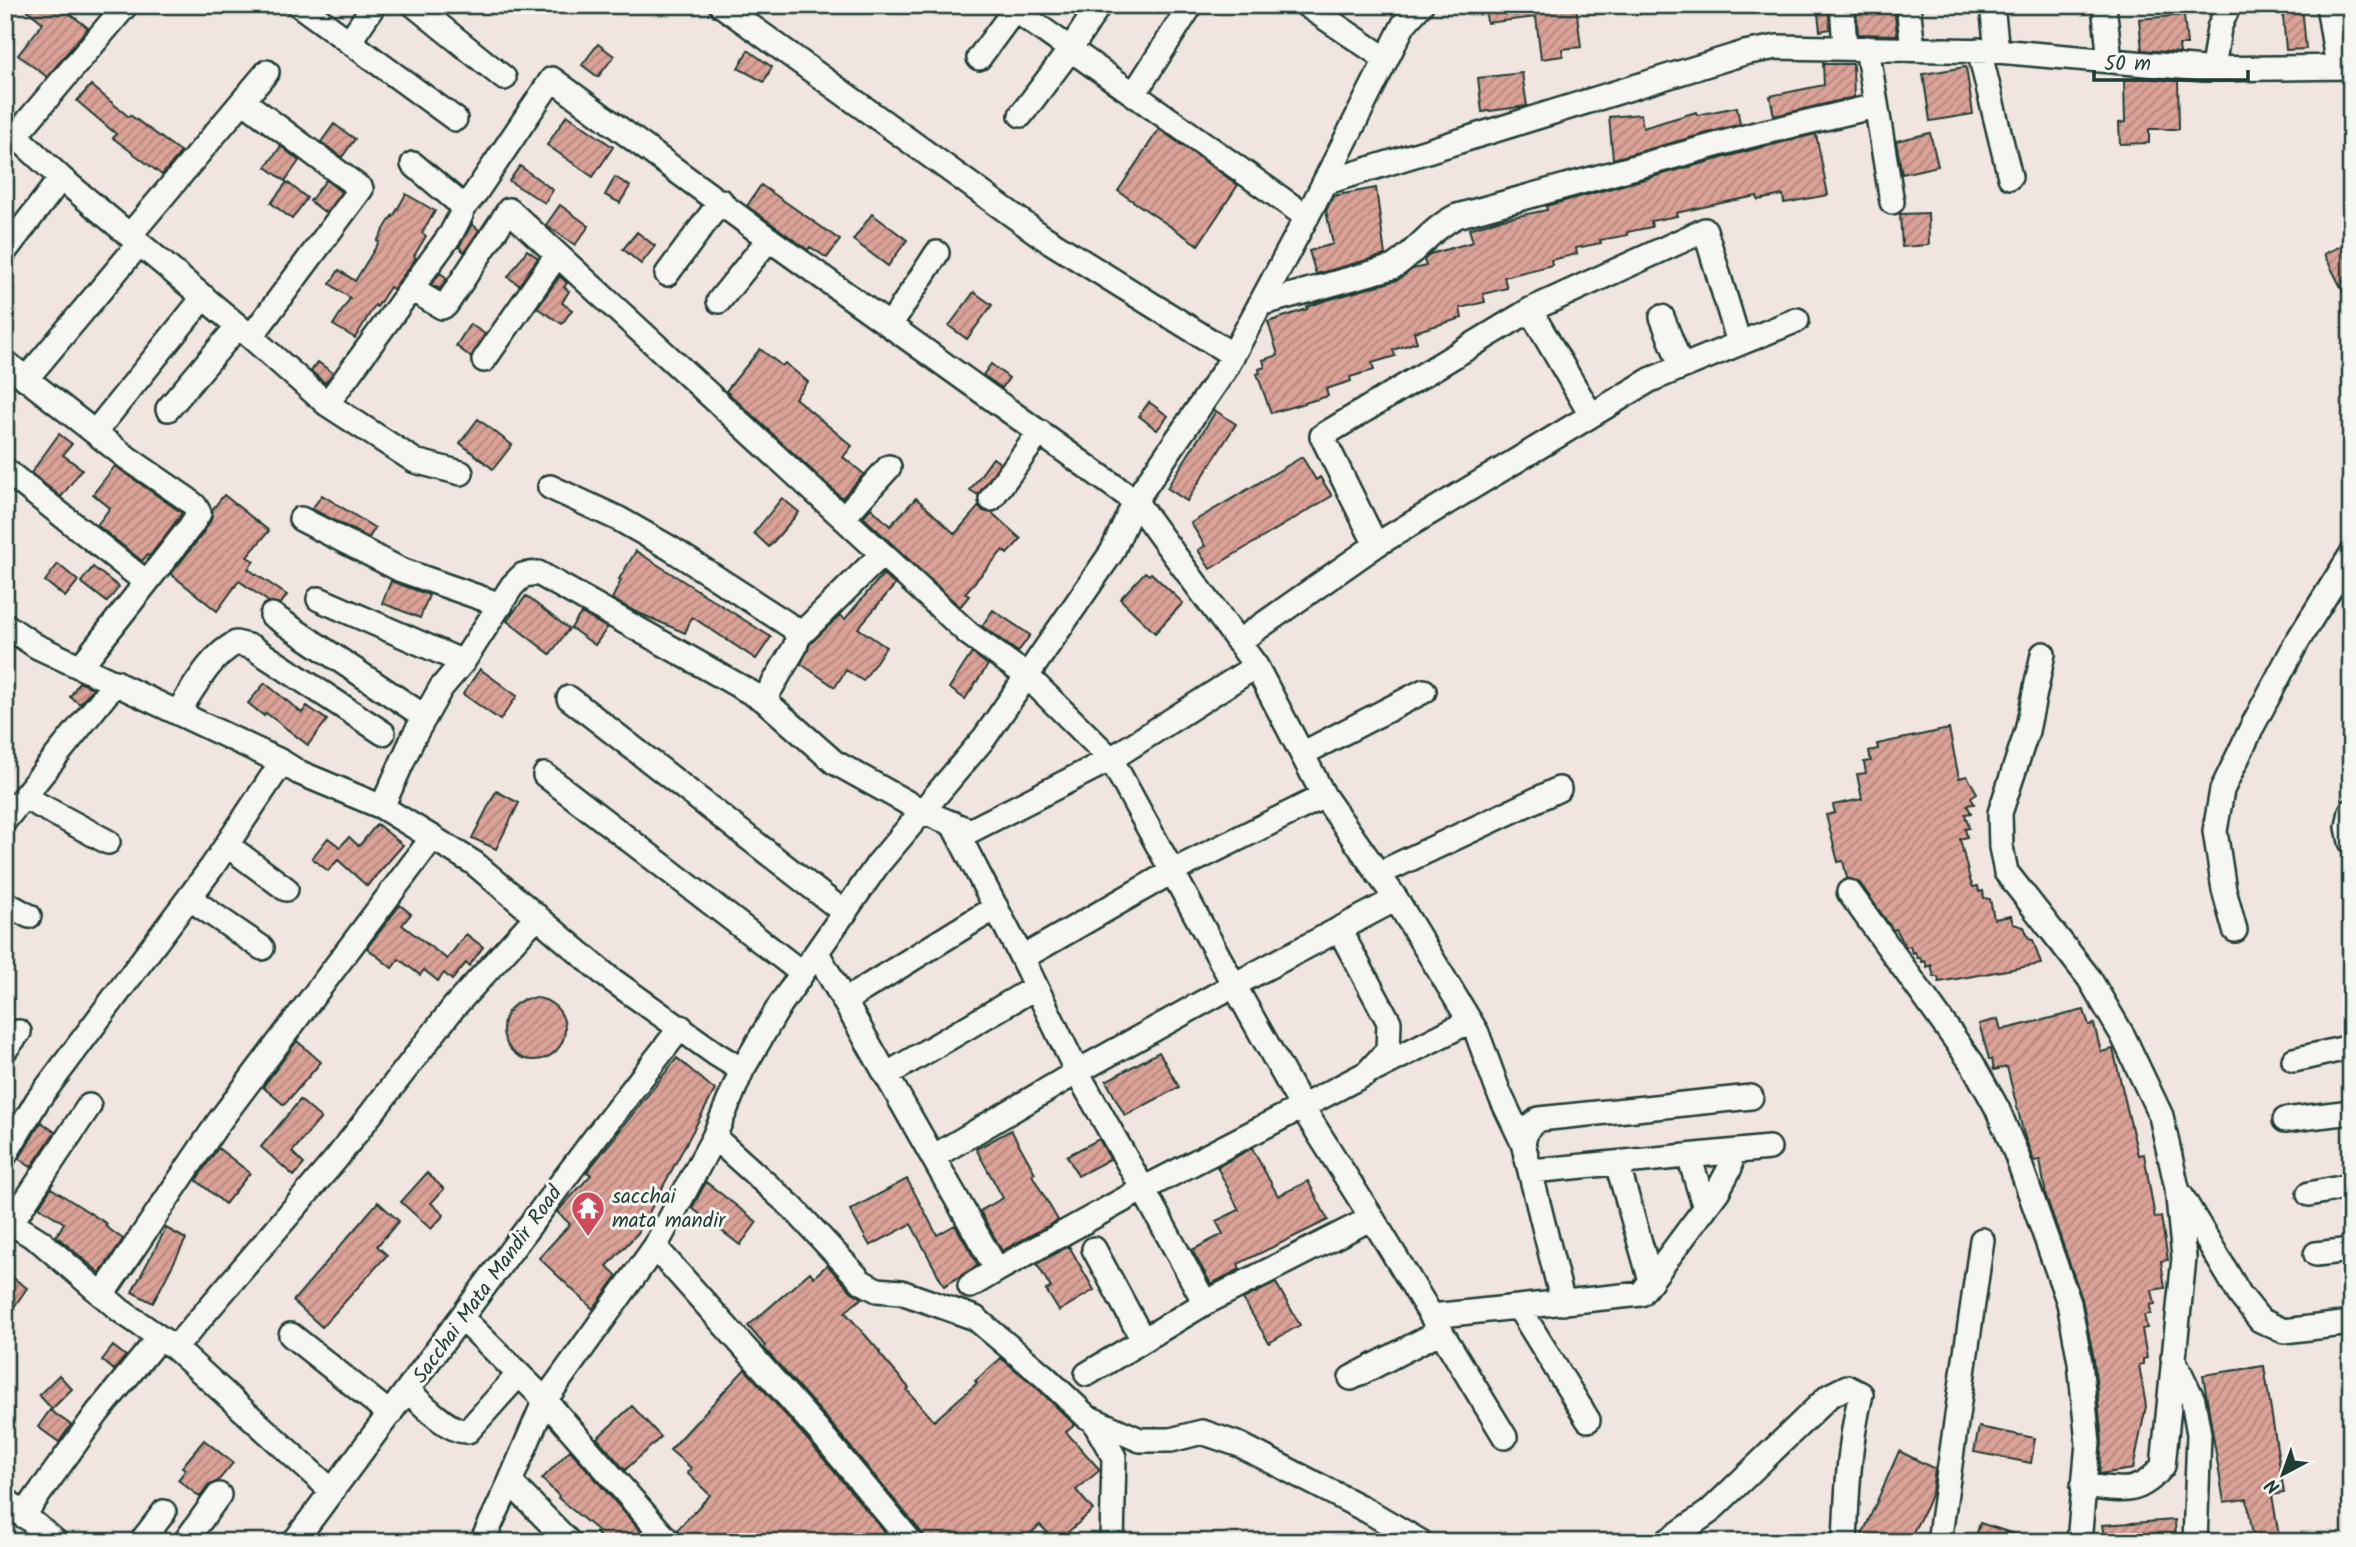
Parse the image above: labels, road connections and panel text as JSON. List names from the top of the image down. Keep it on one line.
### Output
{"streets":{"street":["Sacchai Mata Mandir Road"]},"places":{"temple":["sacchai mata mandir"]},"scale_bar":"50 m","north":"bottom left"}
